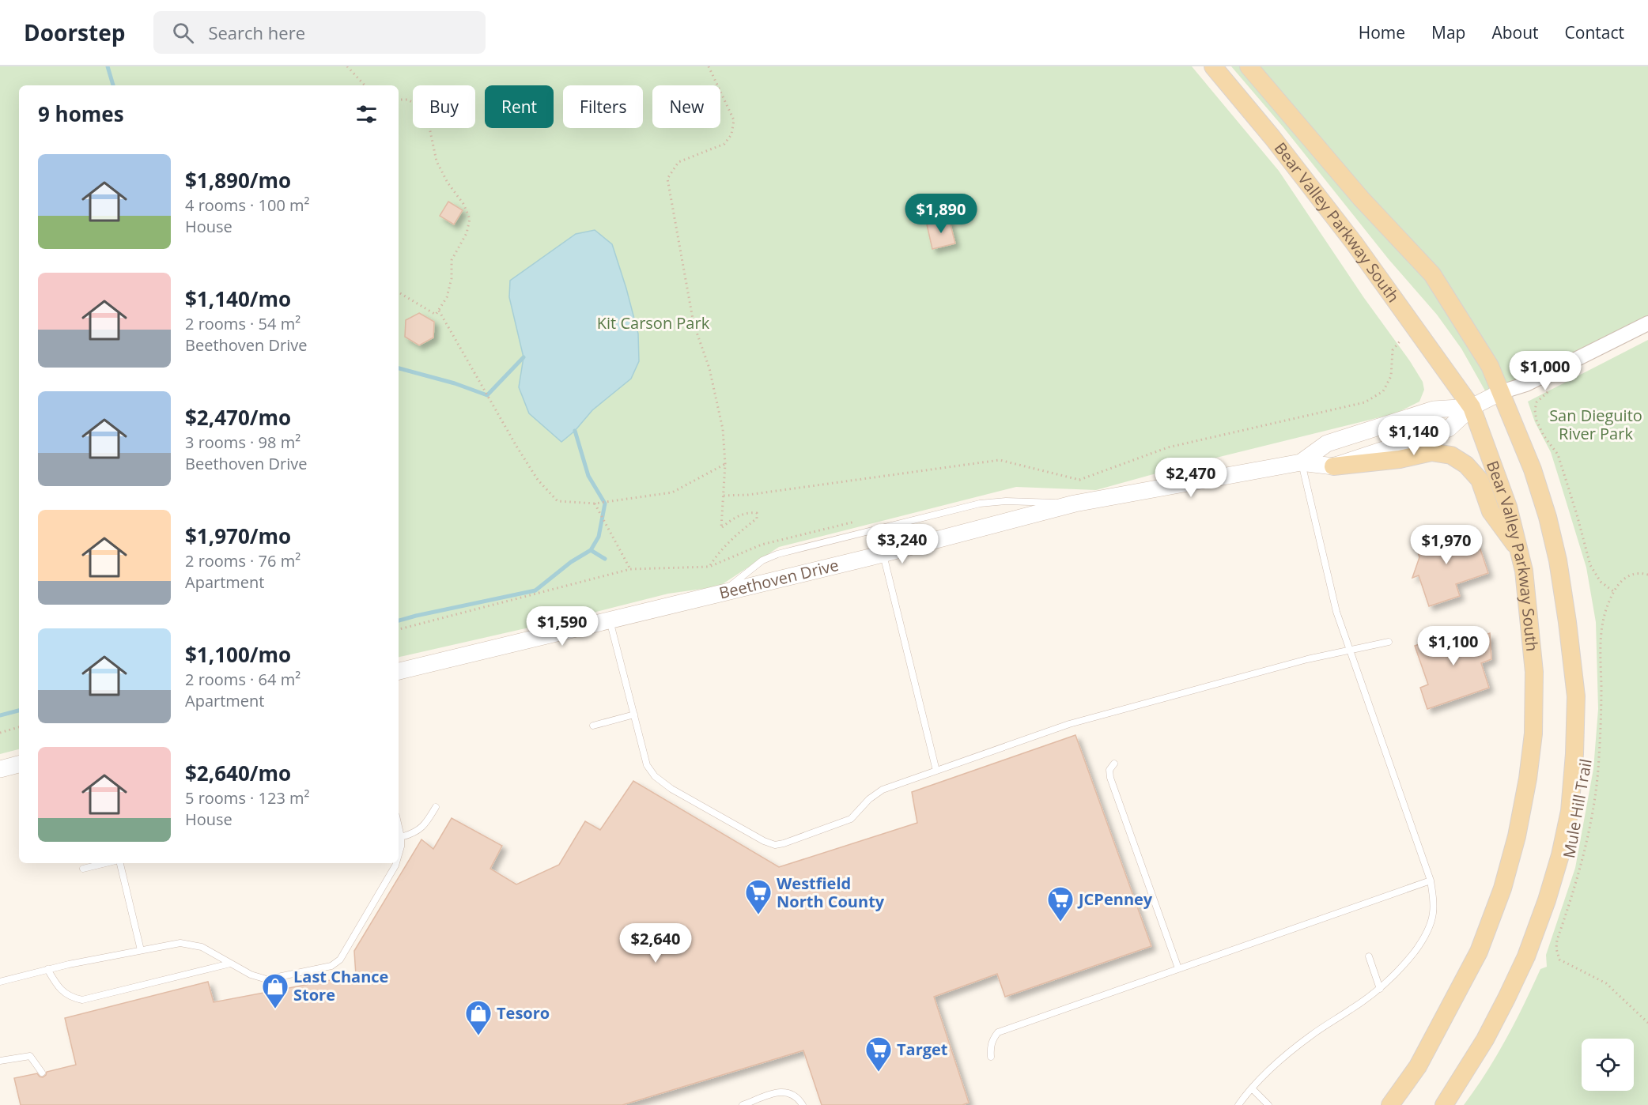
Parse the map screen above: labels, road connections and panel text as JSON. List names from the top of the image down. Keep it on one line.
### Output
{"streets":{"main road":["Bear Valley Parkway South","Beethoven Drive"],"path":["Mule Hill Trail"]},"crossings":[["Bear Valley Parkway South","Beethoven Drive"]],"parks":["Kit Carson Park","San Dieguito River Park"],"places":{"supermarket":["Westfield North County","JCPenney","Target"],"shop":["Last Chance Store","Tesoro"]},"page":{"header":"Doorstep","search":"Search here","nav":["Home","Map","About","Contact"],"chip":["Buy","Rent","Filters","New"],"heading":"9 homes","list":[{"name":"$1,890/mo","note":"4 rooms · 100 m² · House"},{"name":"$1,140/mo","note":"2 rooms · 54 m² · Beethoven Drive"},{"name":"$2,470/mo","note":"3 rooms · 98 m² · Beethoven Drive"},{"name":"$1,970/mo","note":"2 rooms · 76 m² · Apartment"},{"name":"$1,100/mo","note":"2 rooms · 64 m² · Apartment"},{"name":"$2,640/mo","note":"5 rooms · 123 m² · House"}],"price":["$1,890","$1,000","$1,140","$2,470","$3,240","$1,970","$1,590","$1,100","$2,640"]}}
